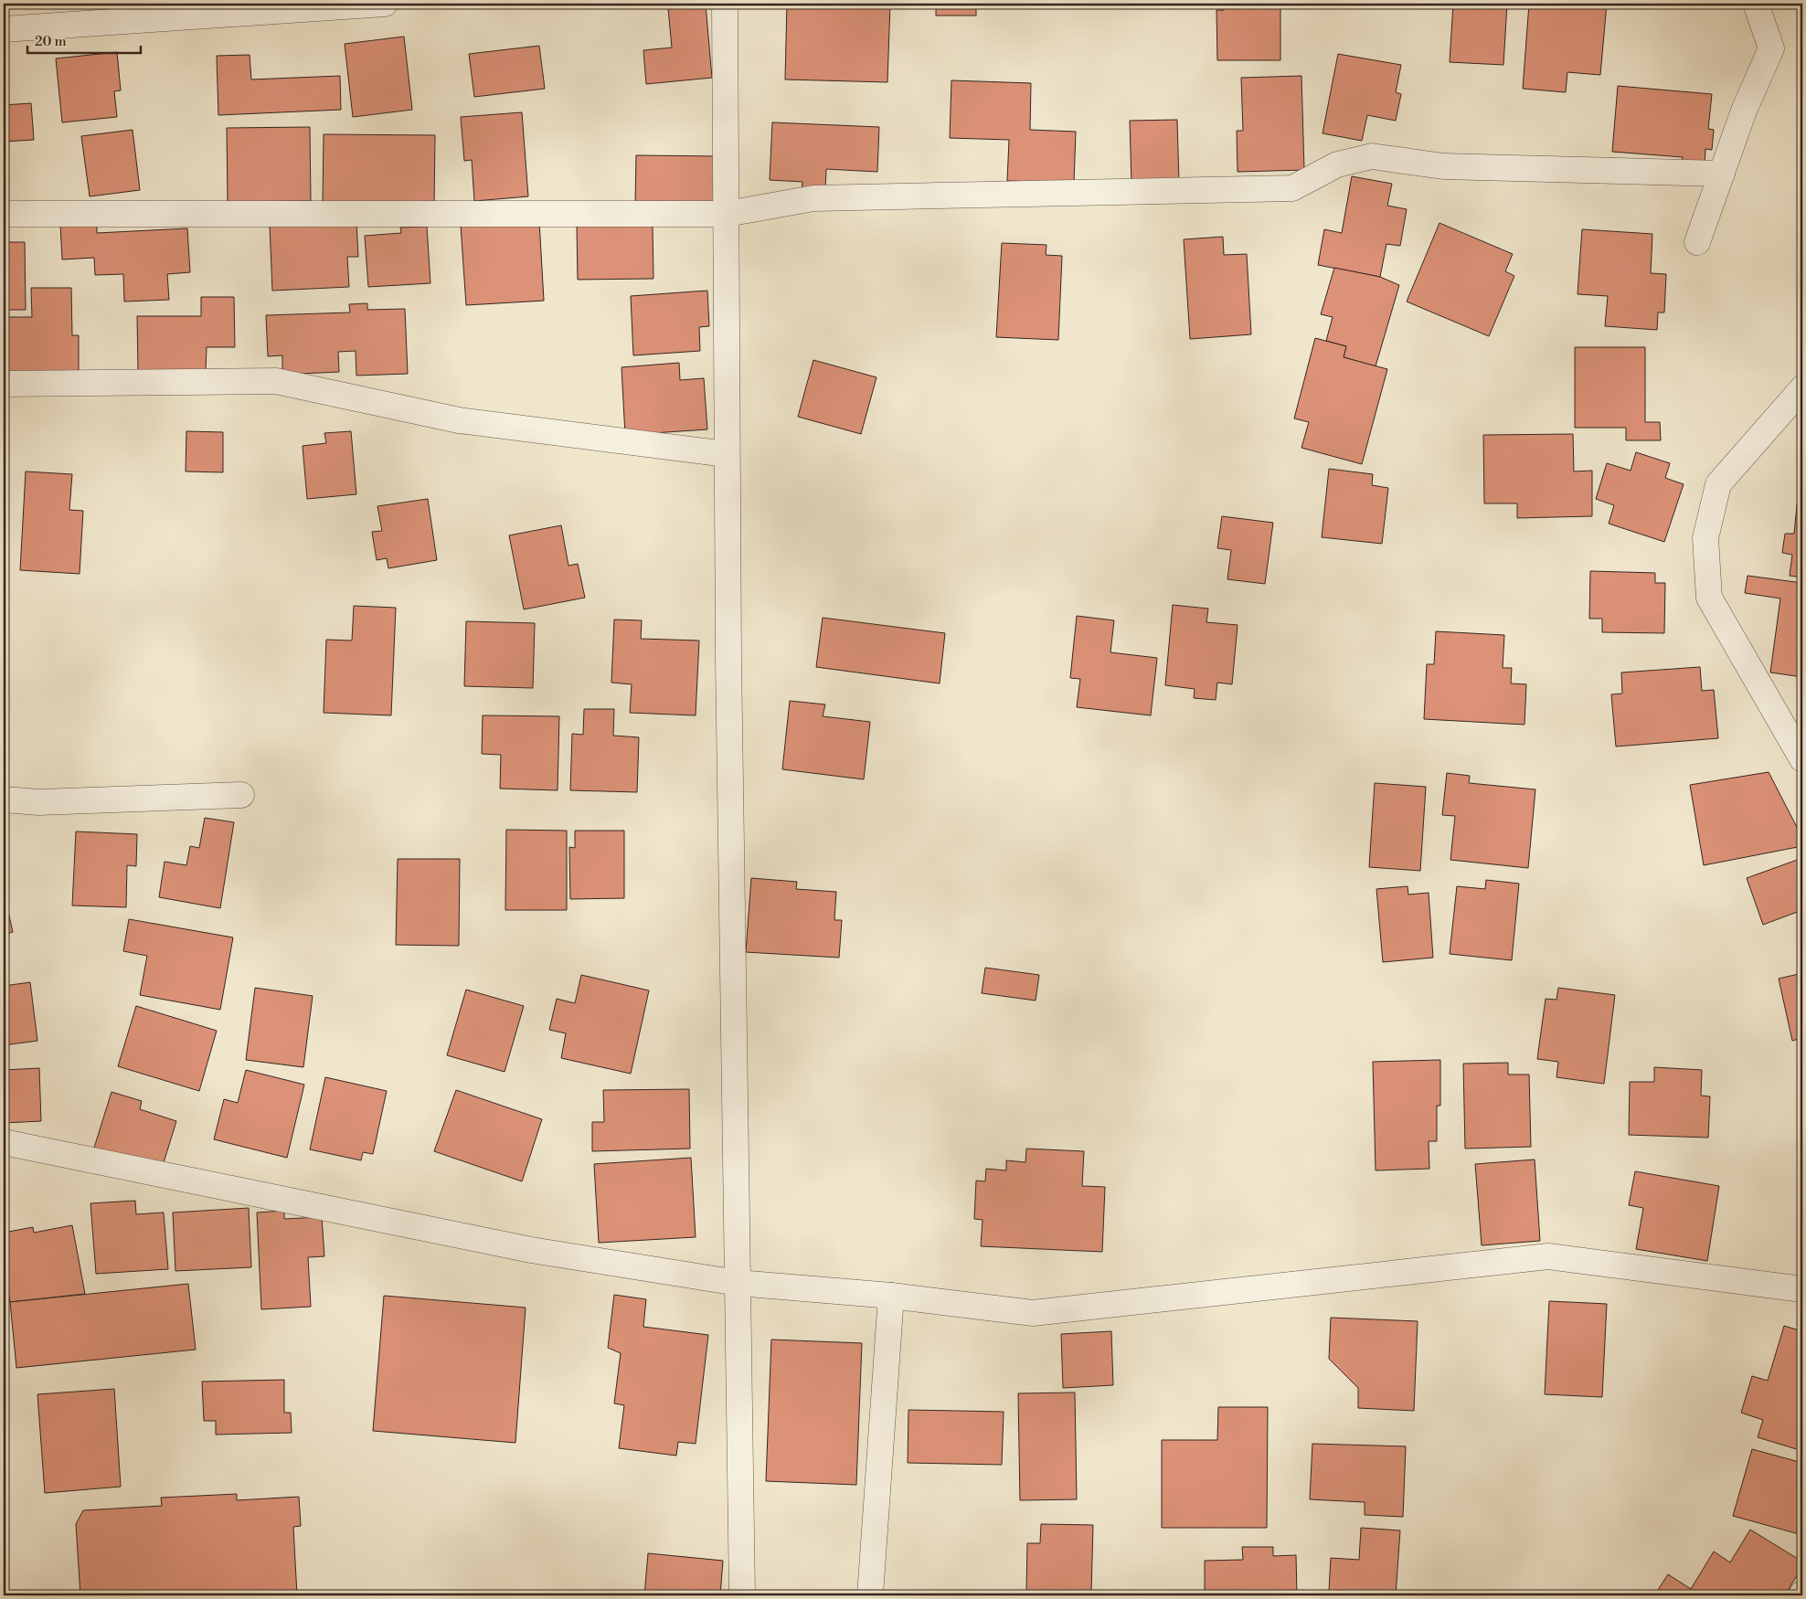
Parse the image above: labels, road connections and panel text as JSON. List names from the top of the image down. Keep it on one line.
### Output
{"scale_bar":"20 m"}
